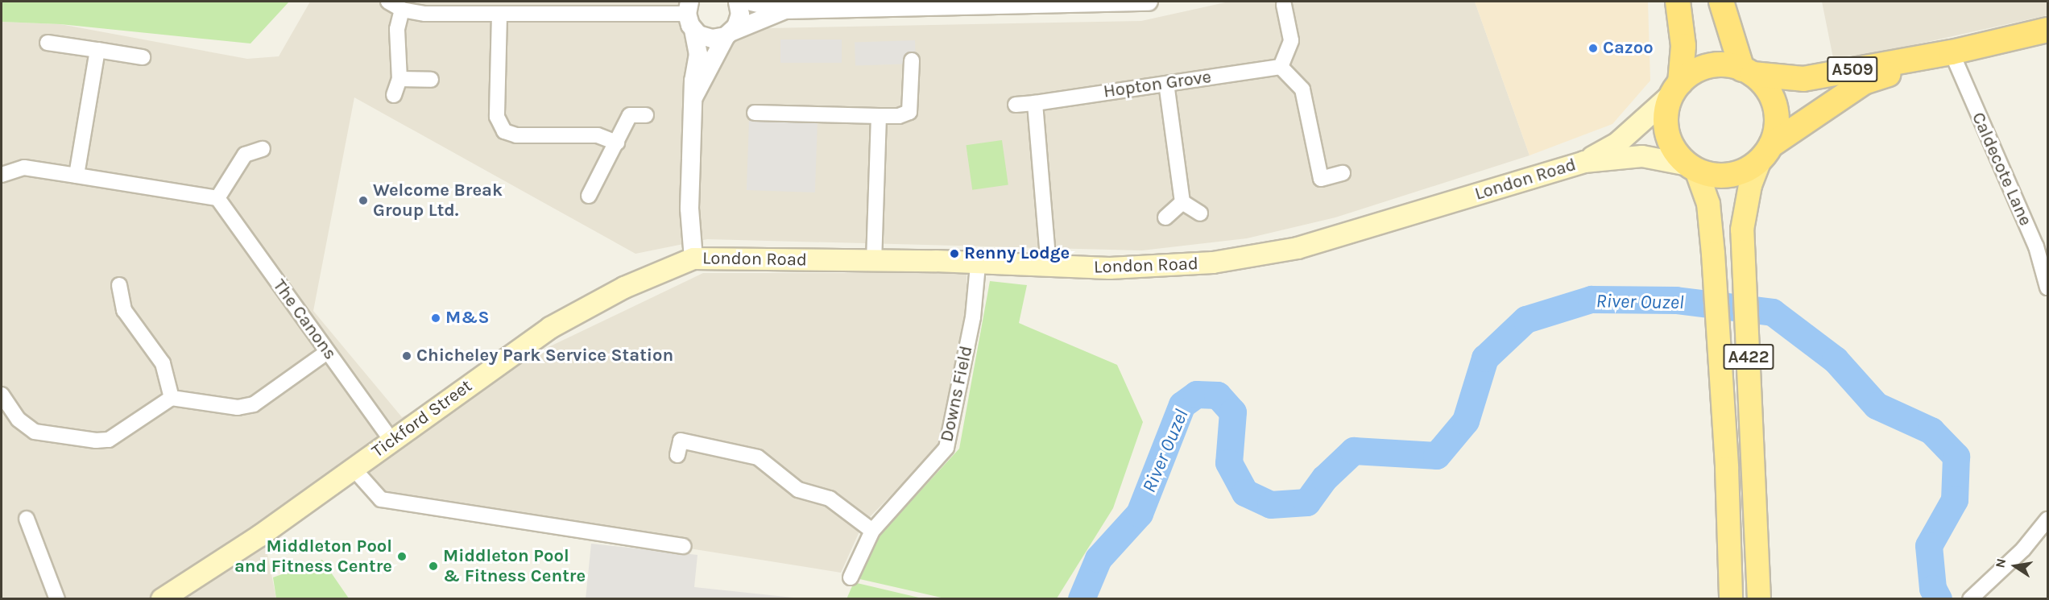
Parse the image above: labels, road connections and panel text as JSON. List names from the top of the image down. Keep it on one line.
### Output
{"streets":{"highway":["A509"],"main road":["London Road","A422","Tickford Street"],"street":["Hopton Grove","Caldecote Lane","The Canons","Downs Field"]},"crossings":[["A509","Caldecote Lane"],["A509","London Road"],["A509","A422"],["London Road","A422"],["London Road","Downs Field"],["London Road","Tickford Street"],["The Canons","Tickford Street"]],"water":["River Ouzel"],"places":["Cazoo","Welcome Break Group Ltd.","Renny Lodge","M&S","Chicheley Park Service Station","Middleton Pool and Fitness Centre","Middleton Pool & Fitness Centre"],"north":"left"}
